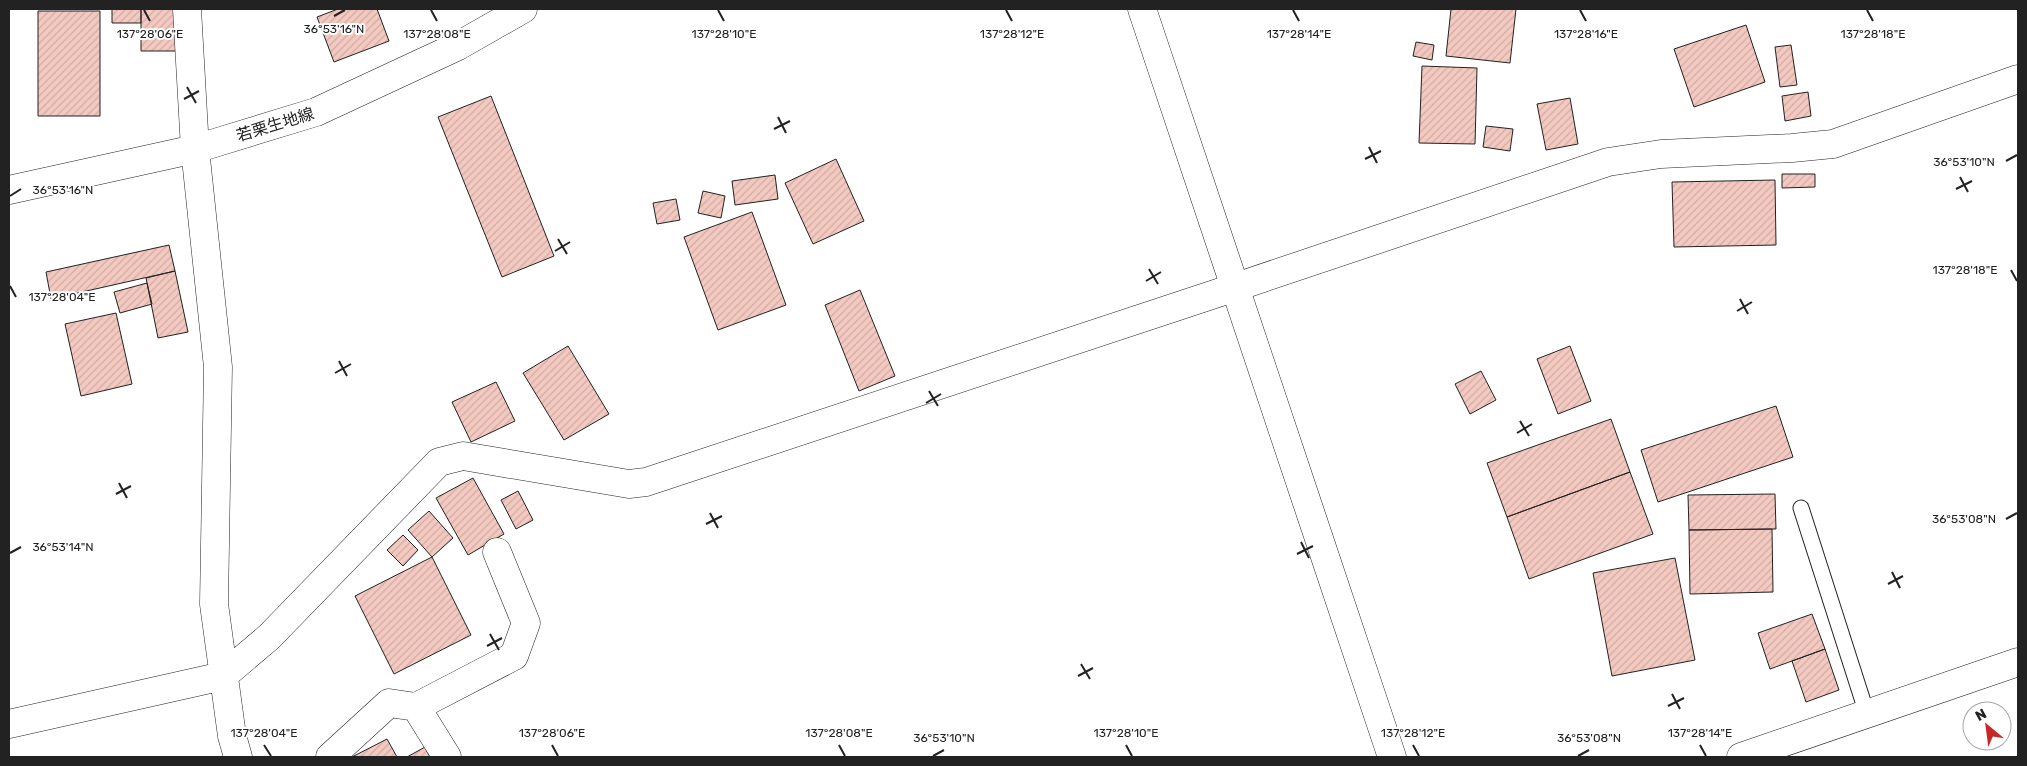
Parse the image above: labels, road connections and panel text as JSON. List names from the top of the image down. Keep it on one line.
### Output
{"streets":{"street":["若栗生地線"]},"north":"top left","coordinates":["36°53'16\"N","137°28'06\"E","137°28'08\"E","137°28'10\"E","137°28'12\"E","137°28'14\"E","137°28'16\"E","137°28'18\"E","36°53'10\"N","137°28'04\"E","36°53'08\"N","36°53'14\"N"]}
